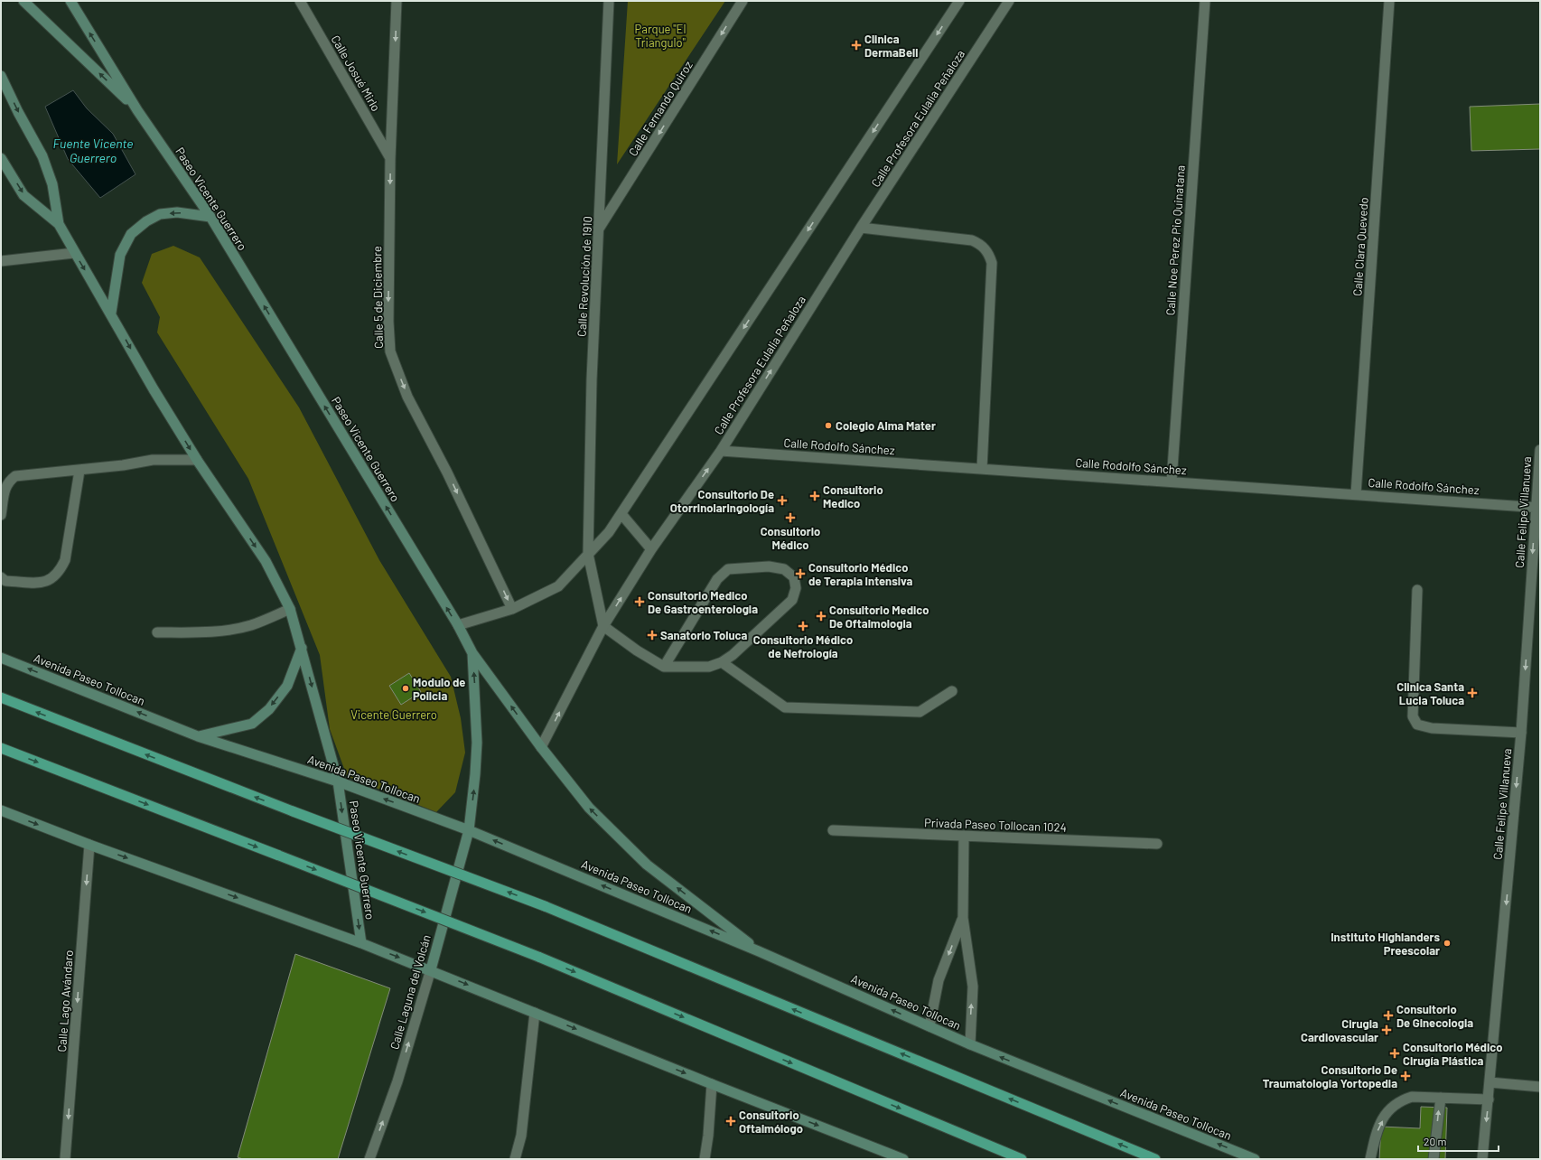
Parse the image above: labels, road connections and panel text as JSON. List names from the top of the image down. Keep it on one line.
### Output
{"streets":{"main road":["Paseo Vicente Guerrero","Avenida Paseo Tollocan","Calle Laguna del Volcán"],"street":["Calle Josué Mirlo","Calle Fernando Quiroz","Calle Profesora Eulalia Peñaloza","Calle Noe Perez Pio Quinatana","Calle Clara Quevedo","Calle Revolución de 1910","Calle 5 de Diciembre","Calle Rodolfo Sánchez","Calle Felipe Villanueva","Privada Paseo Tollocan 1024","Calle Lago Avándaro"]},"crossings":[["Calle Josué Mirlo","Calle 5 de Diciembre"],["Calle Fernando Quiroz","Calle Revolución de 1910"],["Calle Profesora Eulalia Peñaloza","Calle Revolución de 1910"],["Calle Profesora Eulalia Peñaloza","Calle Rodolfo Sánchez"],["Paseo Vicente Guerrero","Avenida Paseo Tollocan"],["Paseo Vicente Guerrero","Calle Laguna del Volcán"],["Calle Noe Perez Pio Quinatana","Calle Rodolfo Sánchez"],["Calle Clara Quevedo","Calle Rodolfo Sánchez"],["Calle Rodolfo Sánchez","Calle Felipe Villanueva"],["Avenida Paseo Tollocan","Calle Laguna del Volcán"]],"one_way":["Calle Fernando Quiroz","Calle 5 de Diciembre","Calle Felipe Villanueva","Avenida Paseo Tollocan","Calle Laguna del Volcán","Calle Lago Avándaro"],"water":["Fuente Vicente Guerrero"],"parks":["Parque \"El Triangulo\"","Vicente Guerrero"],"places":{"health":["Clinica DermaBell","Consultorio Medico","Consultorio De Otorrinolaringología","Consultorio Médico","Consultorio Médico de Terapia Intensiva","Consultorio Medico De Gastroenterologia","Consultorio Medico De Oftalmologia","Consultorio Médico de Nefrología","Sanatorio Toluca","Clinica Santa Lucia Toluca","Consultorio De Ginecologia","Cirugia Cardiovascular","Consultorio Médico Cirugía Plástica","Consultorio De Traumatologia Yortopedia","Consultorio Oftalmólogo"],"other":["Colegio Alma Mater","Modulo de Policia","Instituto Highlanders Preescolar"]},"scale_bar":"20 m"}
